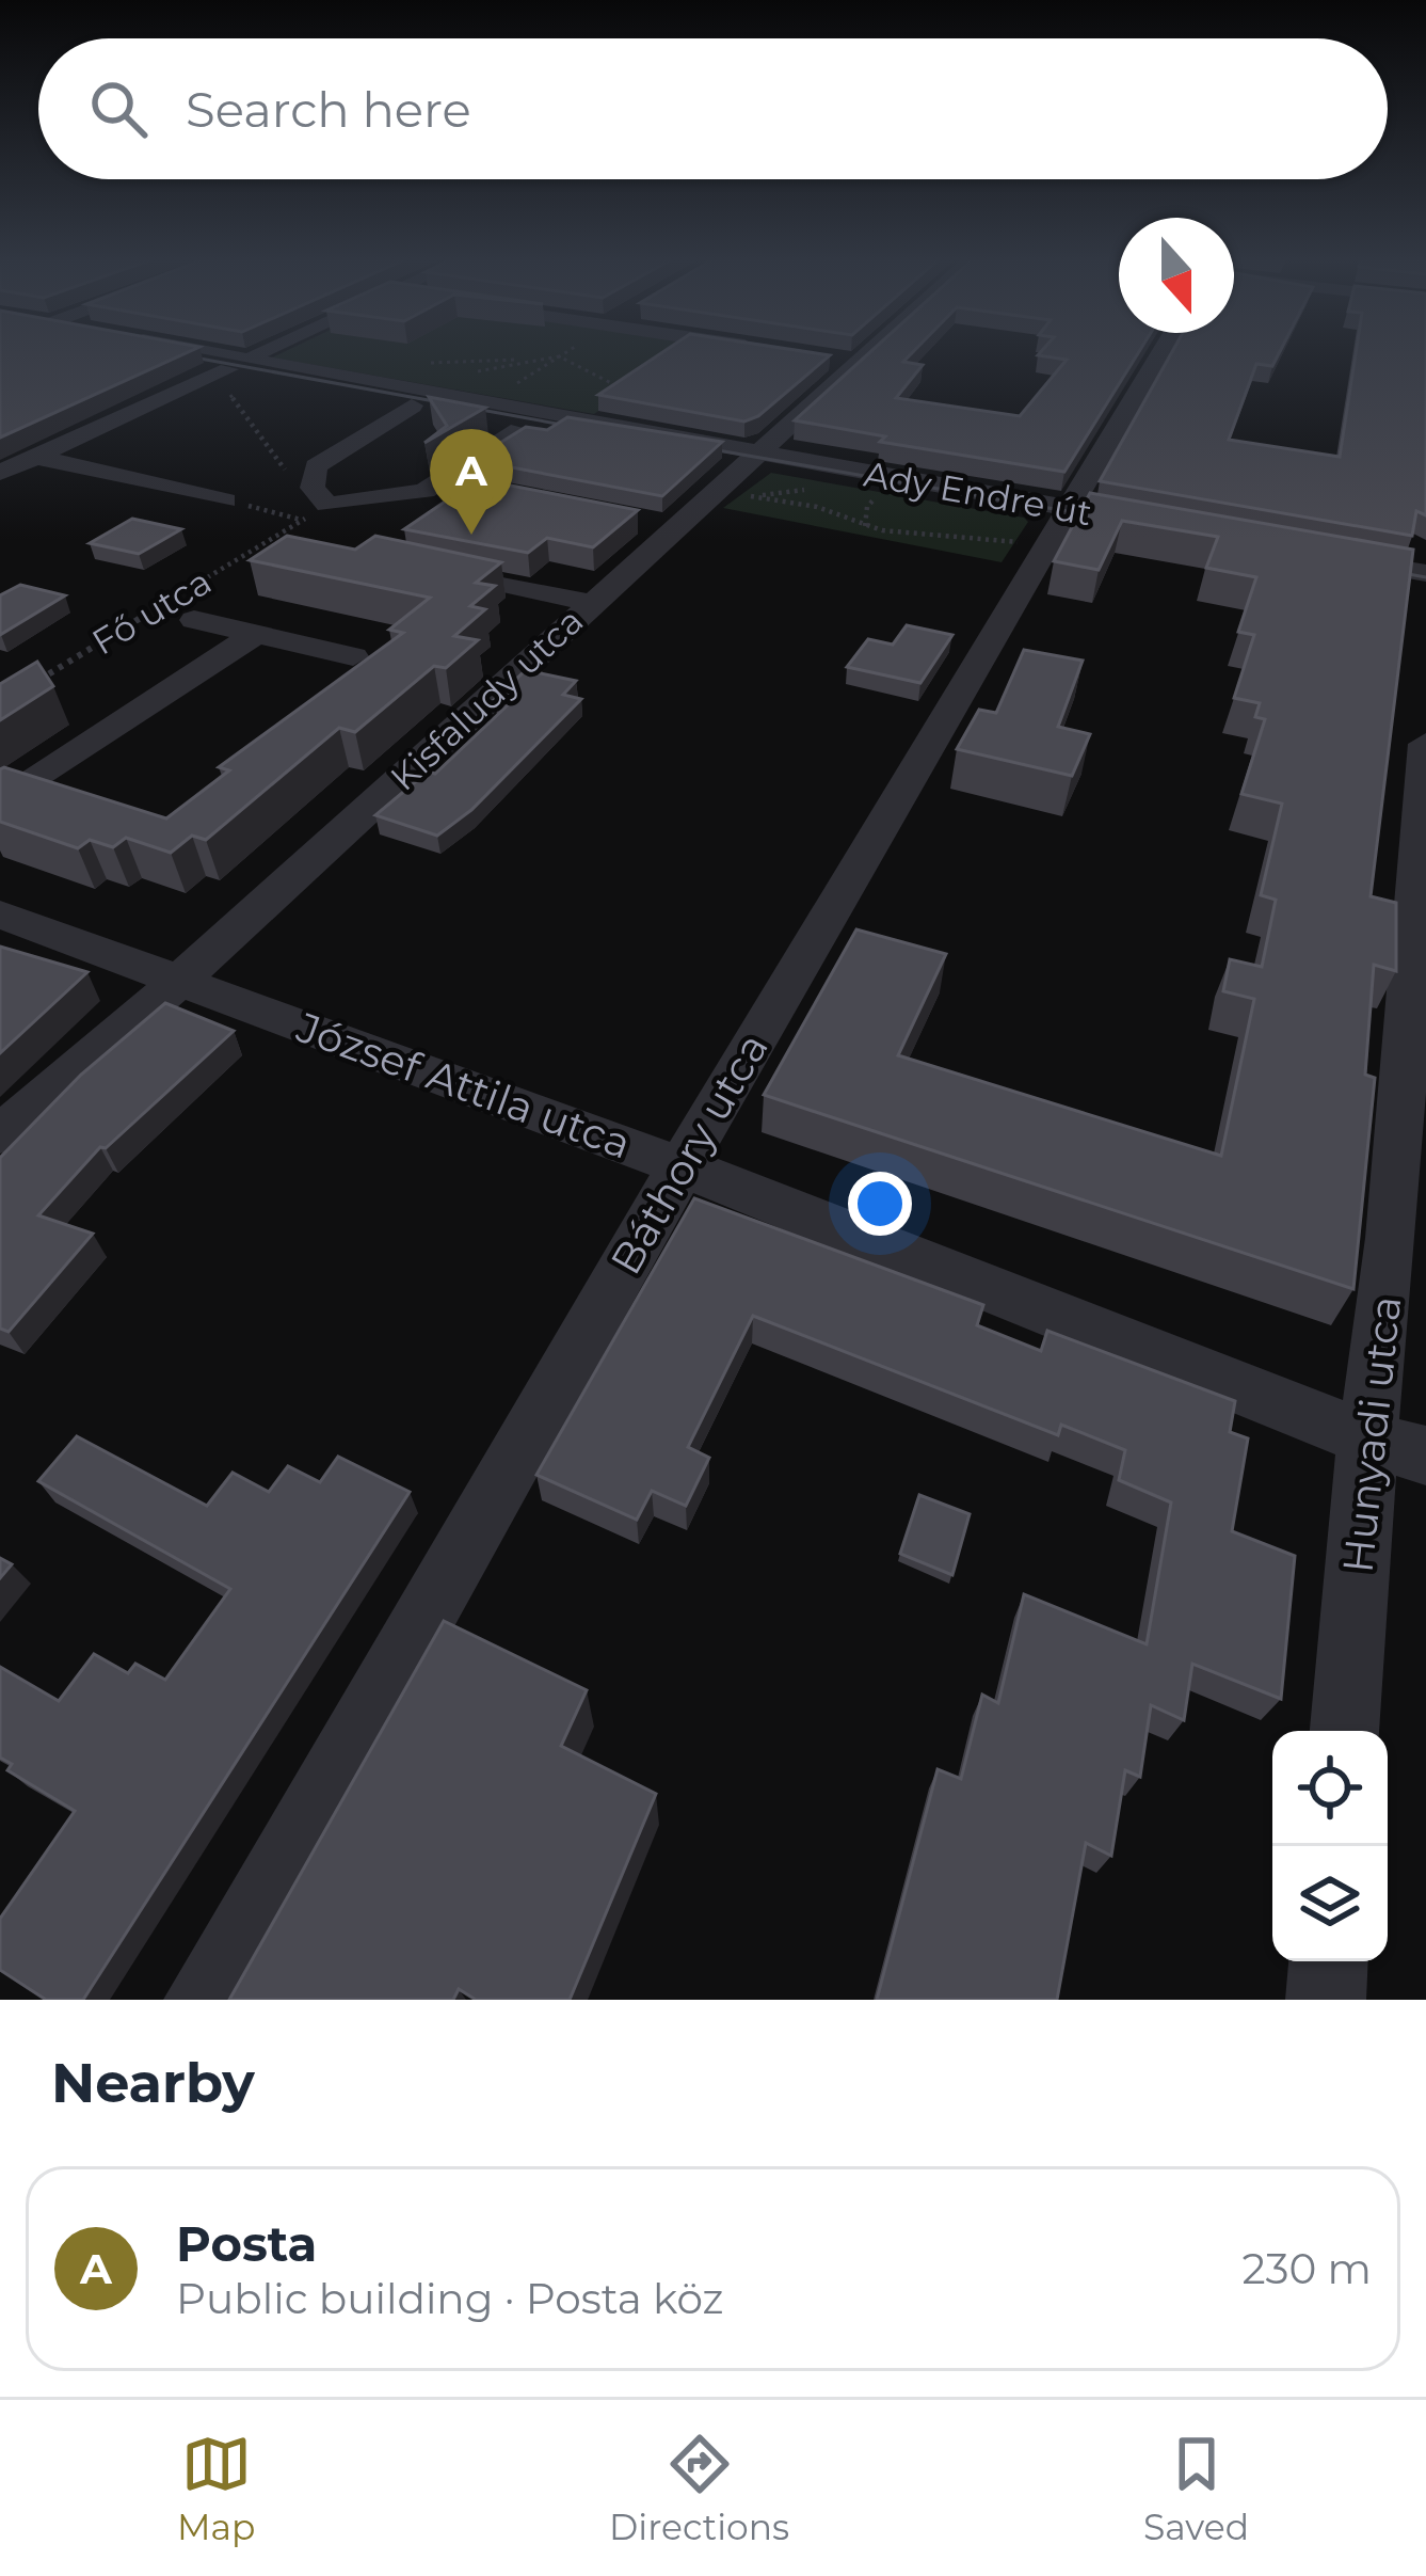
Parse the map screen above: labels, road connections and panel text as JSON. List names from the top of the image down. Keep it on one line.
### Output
{"streets":{"street":["Ady Endre út","Kisfaludy utca","József Attila utca","Báthory utca","Hunyadi utca"],"path":["Fő utca"]},"crossings":[["Ady Endre út","Kisfaludy utca"],["Ady Endre út","Báthory utca"],["Kisfaludy utca","József Attila utca"],["József Attila utca","Báthory utca"],["József Attila utca","Hunyadi utca"]],"north":"bottom","page":{"search":"Search here","pins":"A","heading":"Nearby","list":[{"mark":"A","name":"Posta","note":"Public building · Posta köz","value":"230 m"}],"nav":["Map","Directions","Saved"]}}
